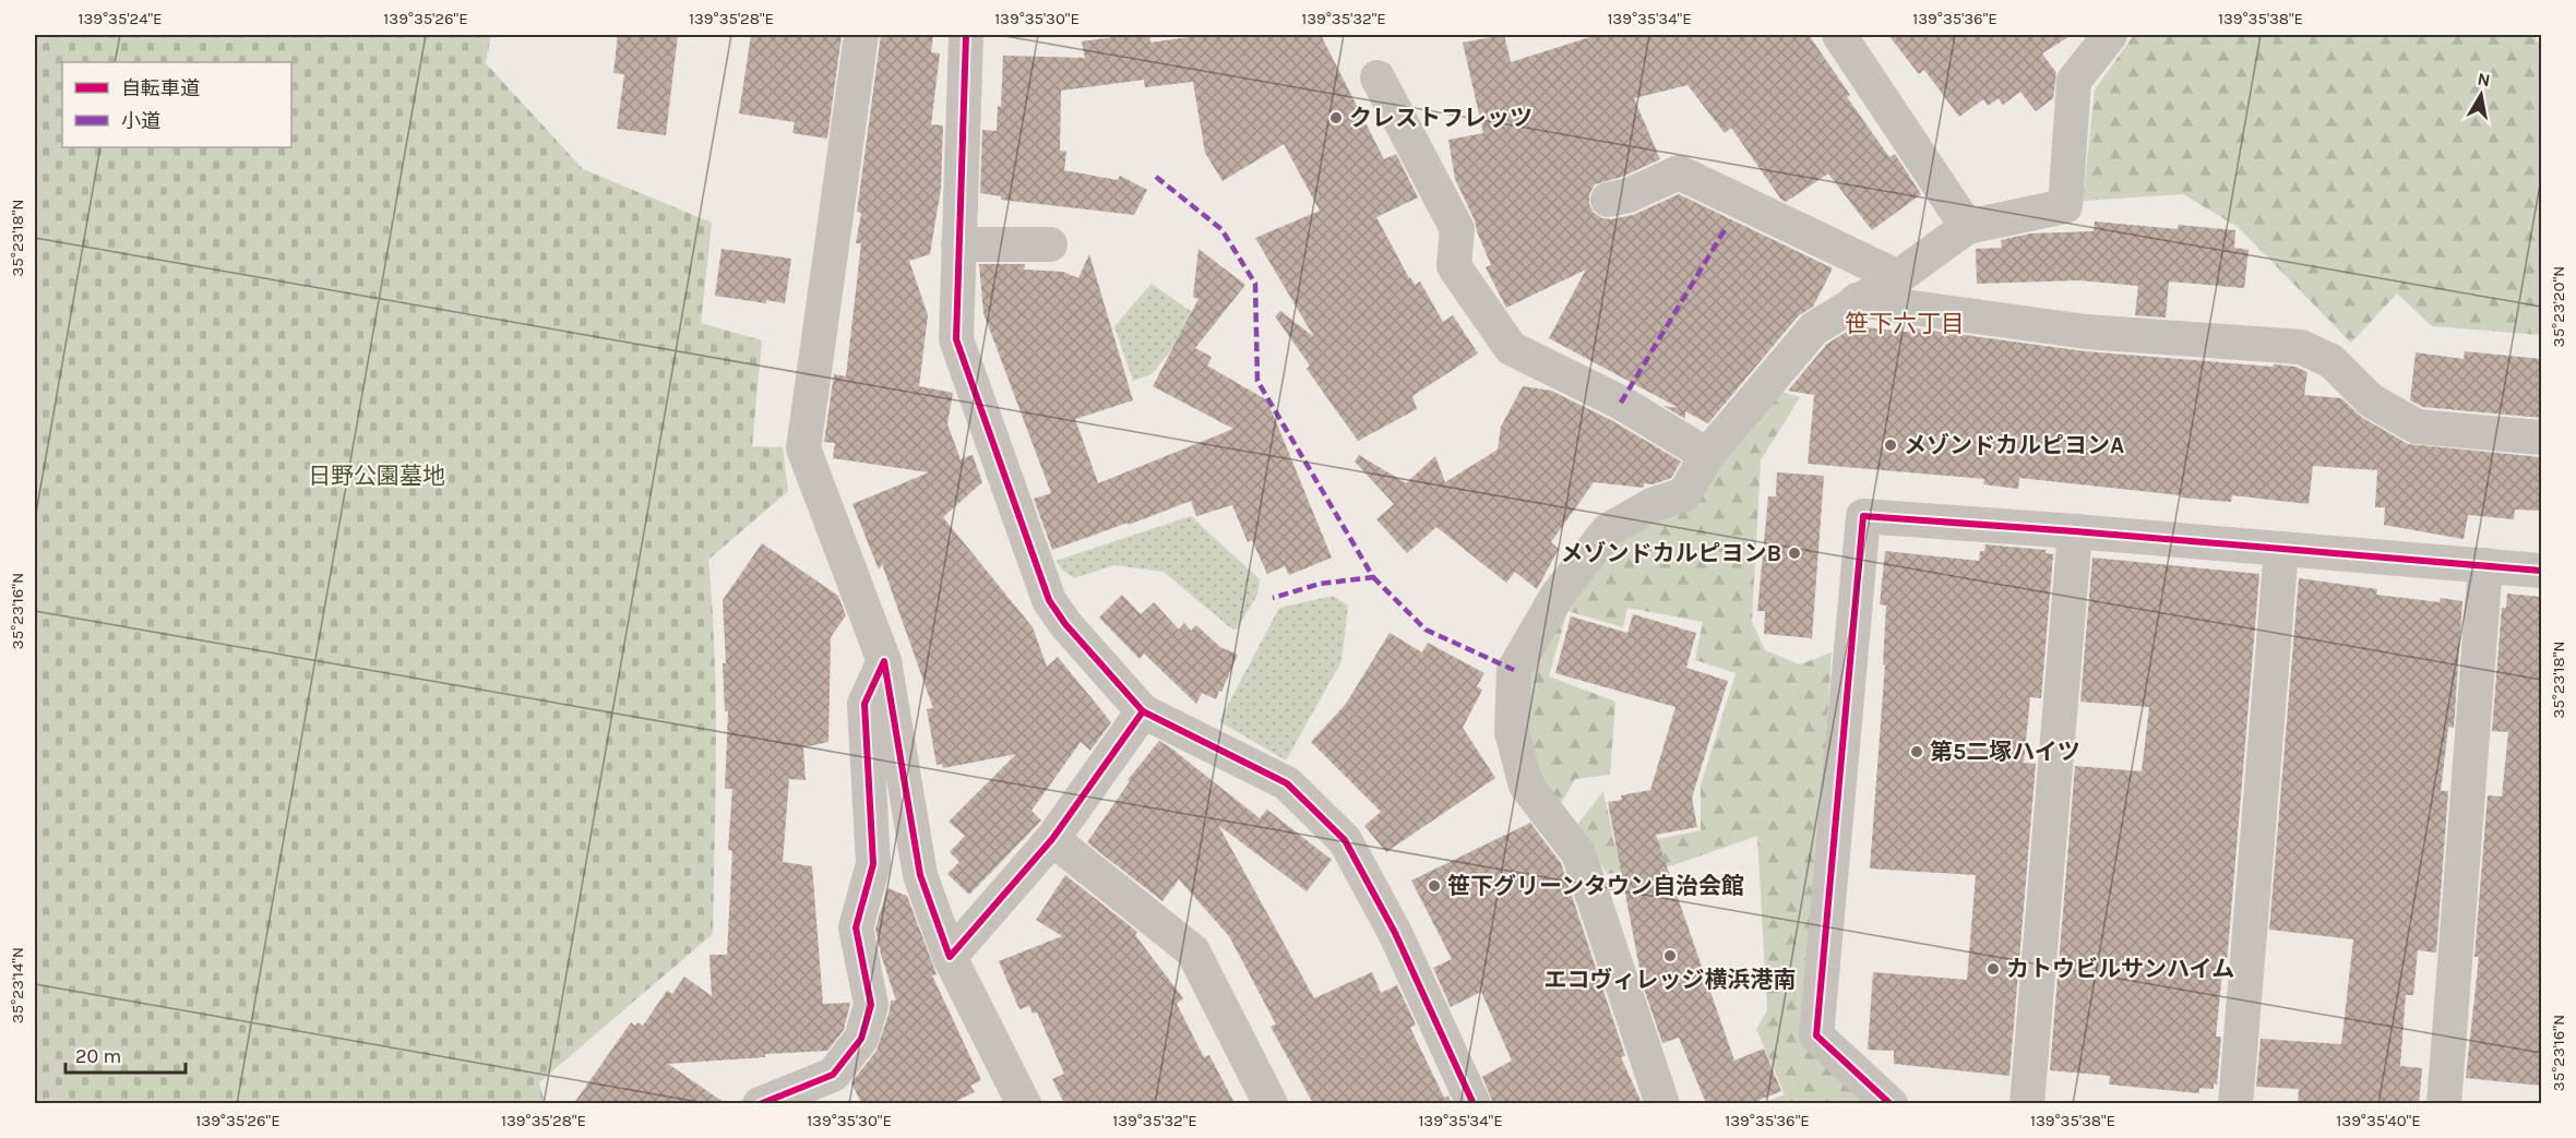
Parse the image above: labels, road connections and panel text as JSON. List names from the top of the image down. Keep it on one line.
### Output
{"districts":["笹下六丁目"],"parks":["日野公園墓地"],"places":["クレストフレッツ","メゾンドカルピヨンA","メゾンドカルピヨンB","第5二塚ハイツ","笹下グリーンタウン自治会館","エコヴィレッジ横浜港南","カトウビルサンハイム"],"legend":["自転車道","小道"],"scale_bar":"20 m","north":"top","coordinates":["139°35'24\"E","139°35'26\"E","139°35'28\"E","139°35'30\"E","139°35'32\"E","139°35'34\"E","139°35'36\"E","139°35'38\"E","35°23'18\"N","35°23'20\"N","35°23'16\"N","35°23'14\"N","139°35'40\"E"]}
